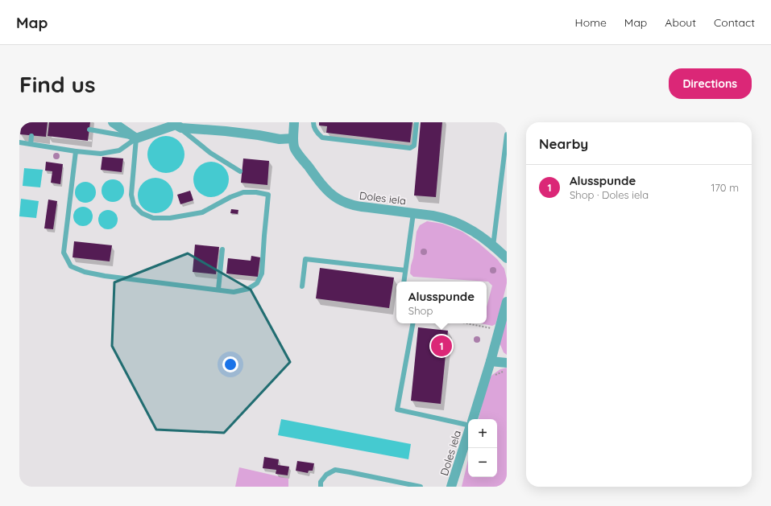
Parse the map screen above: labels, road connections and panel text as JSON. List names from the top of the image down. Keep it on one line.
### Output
{"streets":{"street":["Doles iela"]},"page":{"header":"Map","nav":["Home","Map","About","Contact"],"buttons":"Directions","title":"Find us","heading":"Nearby","list":[{"mark":"1","name":"Alusspunde","note":"Shop · Doles iela","value":"170 m"}],"popup":["Alusspunde","Shop"],"pins":"1","map_buttons":["+","−"]}}
